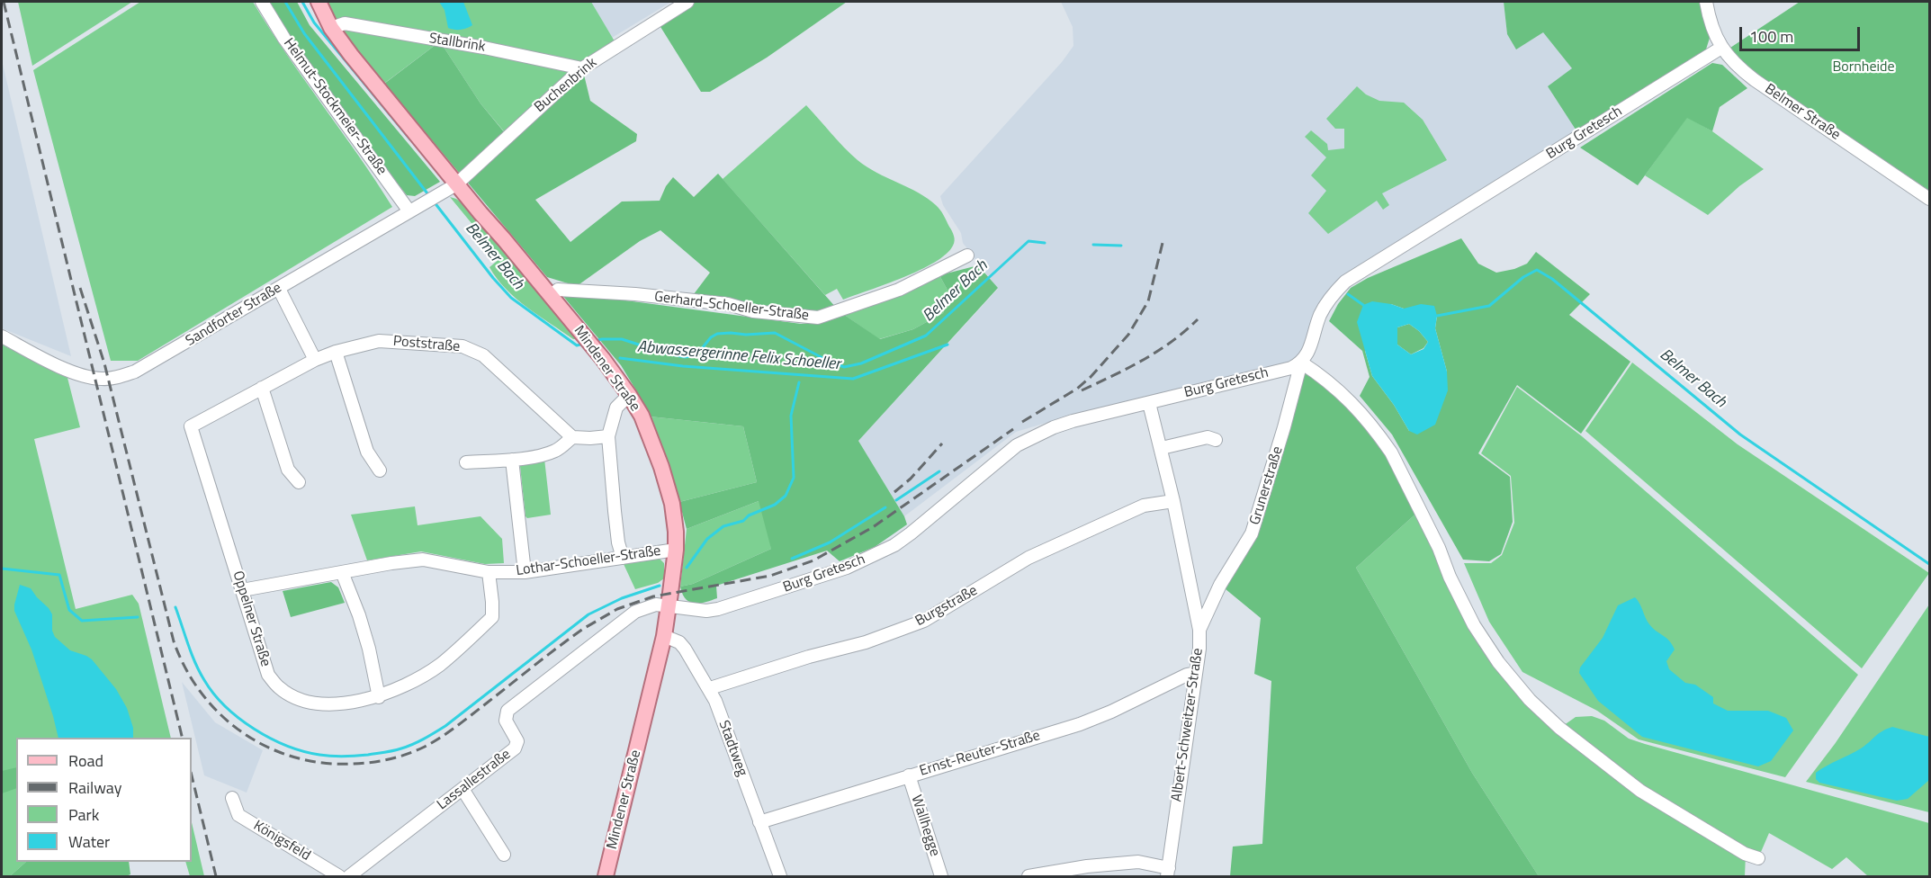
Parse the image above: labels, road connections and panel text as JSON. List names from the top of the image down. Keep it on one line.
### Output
{"streets":{"main road":["Mindener Straße"],"street":["Stallbrink","Buchenbrink","Helmut-Stockmeier-Straße","Belmer Straße","Burg Gretesch","Gerhard-Schoeller-Straße","Sandforter Straße","Poststraße","Grunerstraße","Lothar-Schoeller-Straße","Burgstraße","Oppelner Straße","Albert-Schweitzer-Straße","Stadtweg","Ernst-Reuter-Straße","Lassallestraße","Wallhegge","Königsfeld"]},"crossings":[["Stallbrink","Buchenbrink"],["Stallbrink","Mindener Straße"],["Buchenbrink","Sandforter Straße"],["Buchenbrink","Mindener Straße"],["Helmut-Stockmeier-Straße","Sandforter Straße"],["Belmer Straße","Burg Gretesch"],["Burg Gretesch","Mindener Straße"],["Burg Gretesch","Grunerstraße"],["Burg Gretesch","Albert-Schweitzer-Straße"],["Burg Gretesch","Lassallestraße"],["Gerhard-Schoeller-Straße","Mindener Straße"],["Sandforter Straße","Mindener Straße"],["Poststraße","Oppelner Straße"],["Mindener Straße","Lothar-Schoeller-Straße"],["Mindener Straße","Stadtweg"],["Mindener Straße","Lassallestraße"],["Grunerstraße","Albert-Schweitzer-Straße"],["Lothar-Schoeller-Straße","Oppelner Straße"],["Burgstraße","Albert-Schweitzer-Straße"],["Burgstraße","Stadtweg"],["Albert-Schweitzer-Straße","Ernst-Reuter-Straße"],["Stadtweg","Ernst-Reuter-Straße"],["Ernst-Reuter-Straße","Wallhegge"]],"water":["Belmer Bach","Abwassergerinne Felix Schoeller"],"parks":["Bornheide"],"legend":["Road","Railway","Park","Water"],"scale_bar":"100 m"}
